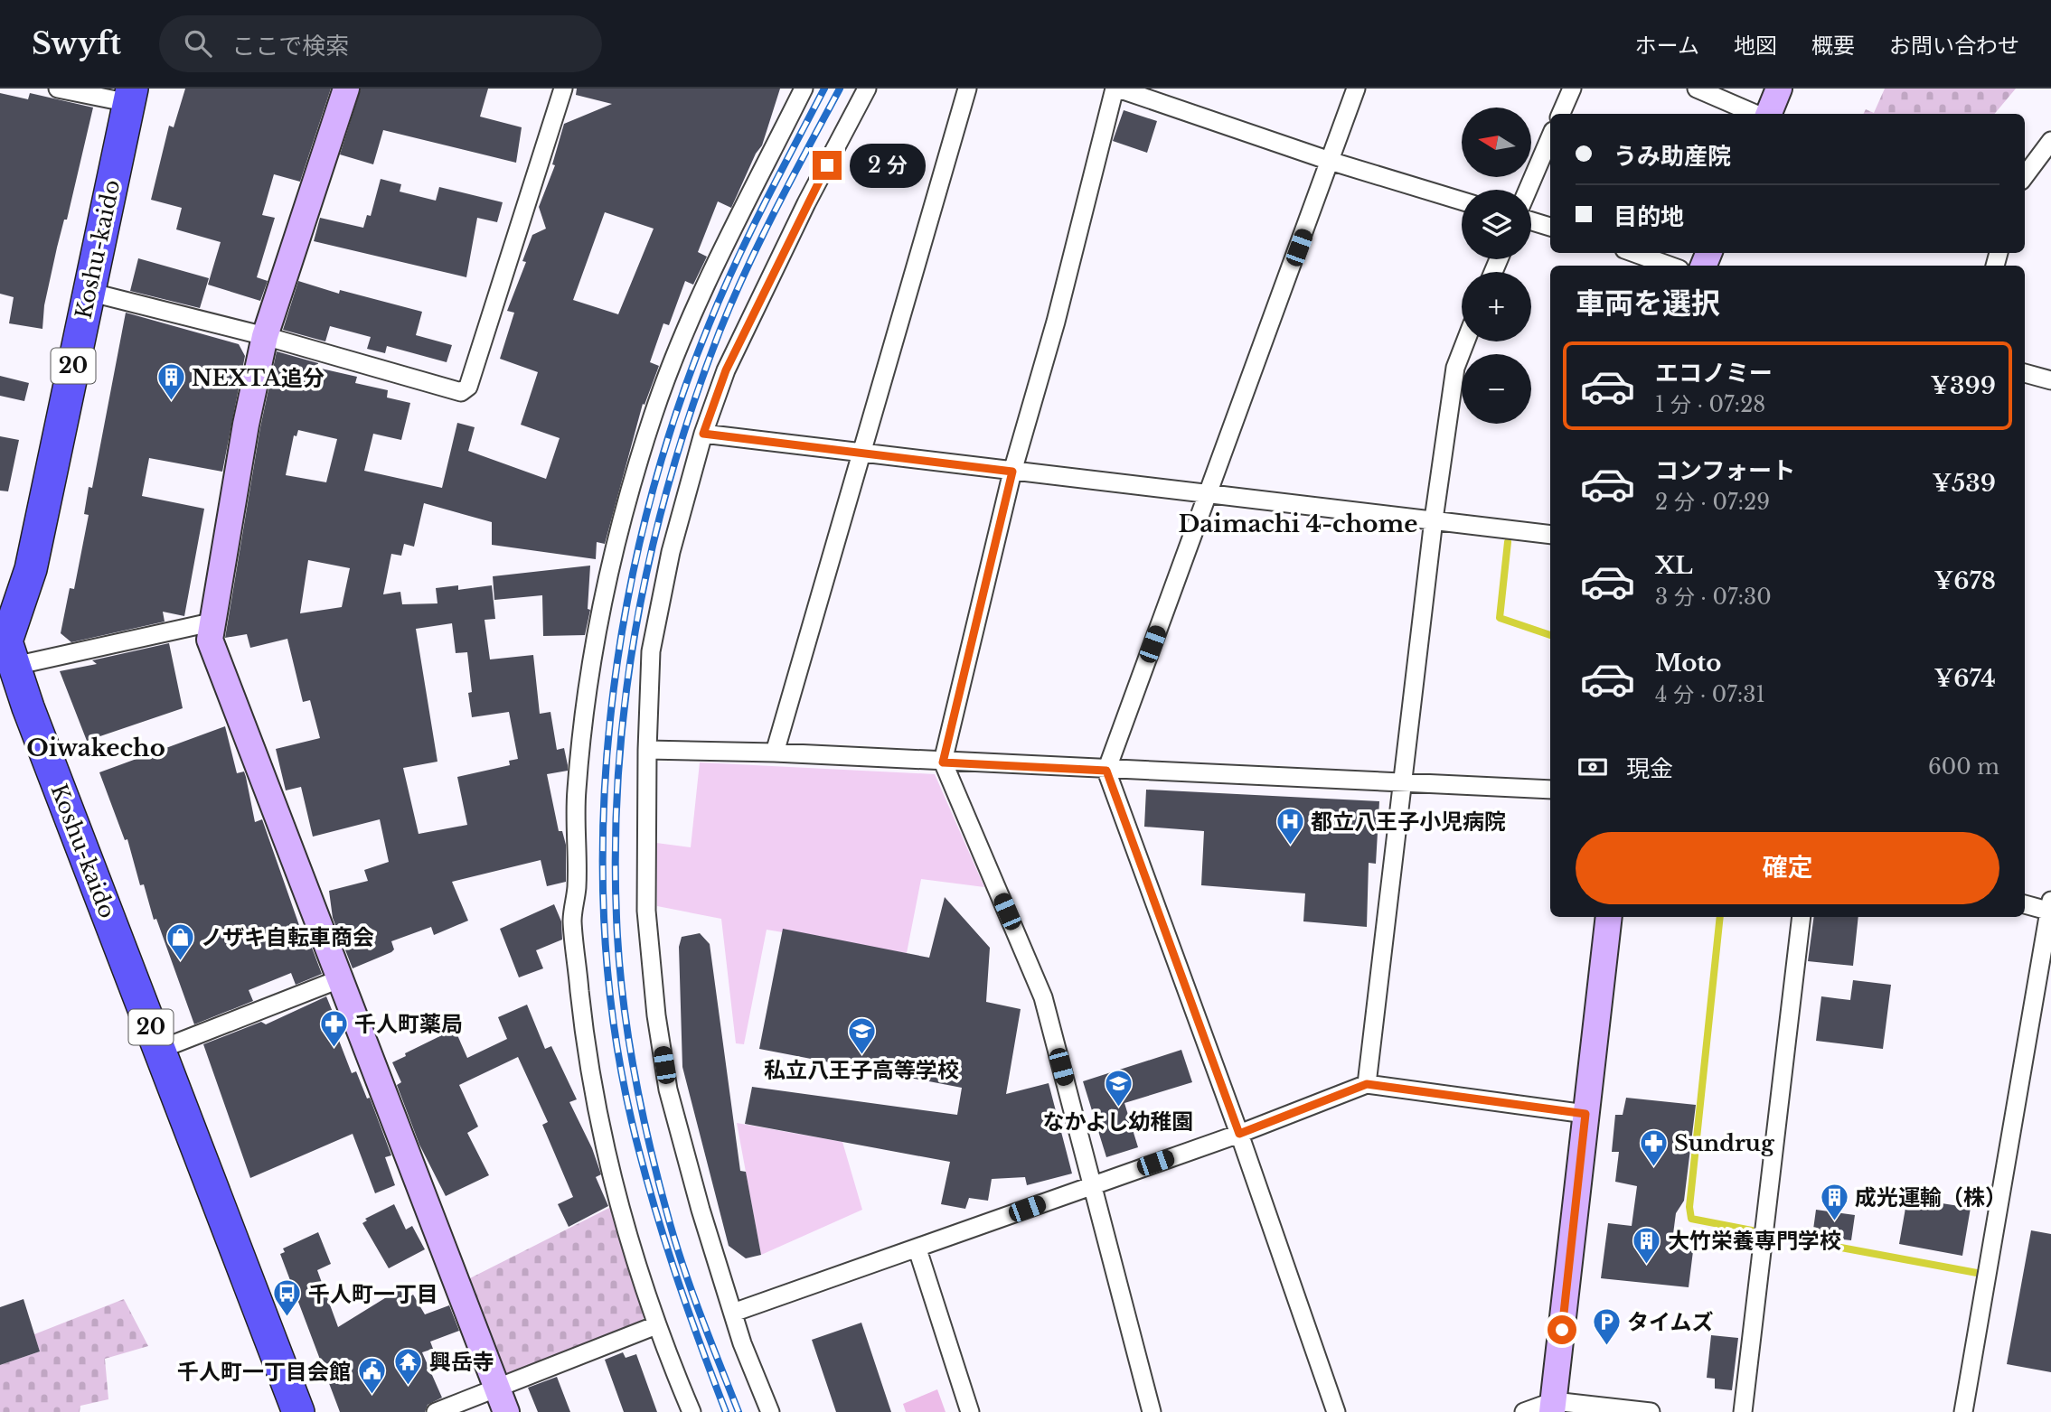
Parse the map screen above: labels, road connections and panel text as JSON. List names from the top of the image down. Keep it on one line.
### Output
{"streets":{"highway":["Koshu-kaido","20"]},"districts":["Daimachi 4-chome","Oiwakecho"],"places":{"building":["NEXTA追分","成光運輸（株）","大竹栄養専門学校"],"hospital":["都立八王子小児病院"],"shop":["ノザキ自転車商会"],"pharmacy":["千人町薬局","Sundrug"],"school or university":["私立八王子高等学校","なかよし幼稚園"],"bus stop":["千人町一丁目"],"parking":["タイムズ"],"temple":["興岳寺"],"public building":["千人町一丁目会館"]},"north":"left","page":{"header":"Swyft","search":"ここで検索","nav":["ホーム","地図","概要","お問い合わせ"],"map_buttons":["+","−"],"banner":["うみ助産院","目的地"],"bubble":"2 分","heading":"車両を選択","list":[{"name":"エコノミー","note":"1 分 · 07:28","value":"¥399"},{"name":"コンフォート","note":"2 分 · 07:29","value":"¥539"},{"name":"XL","note":"3 分 · 07:30","value":"¥678"},{"name":"Moto","note":"4 分 · 07:31","value":"¥674"}],"pay":["現金","600 m"],"buttons":"確定"}}
